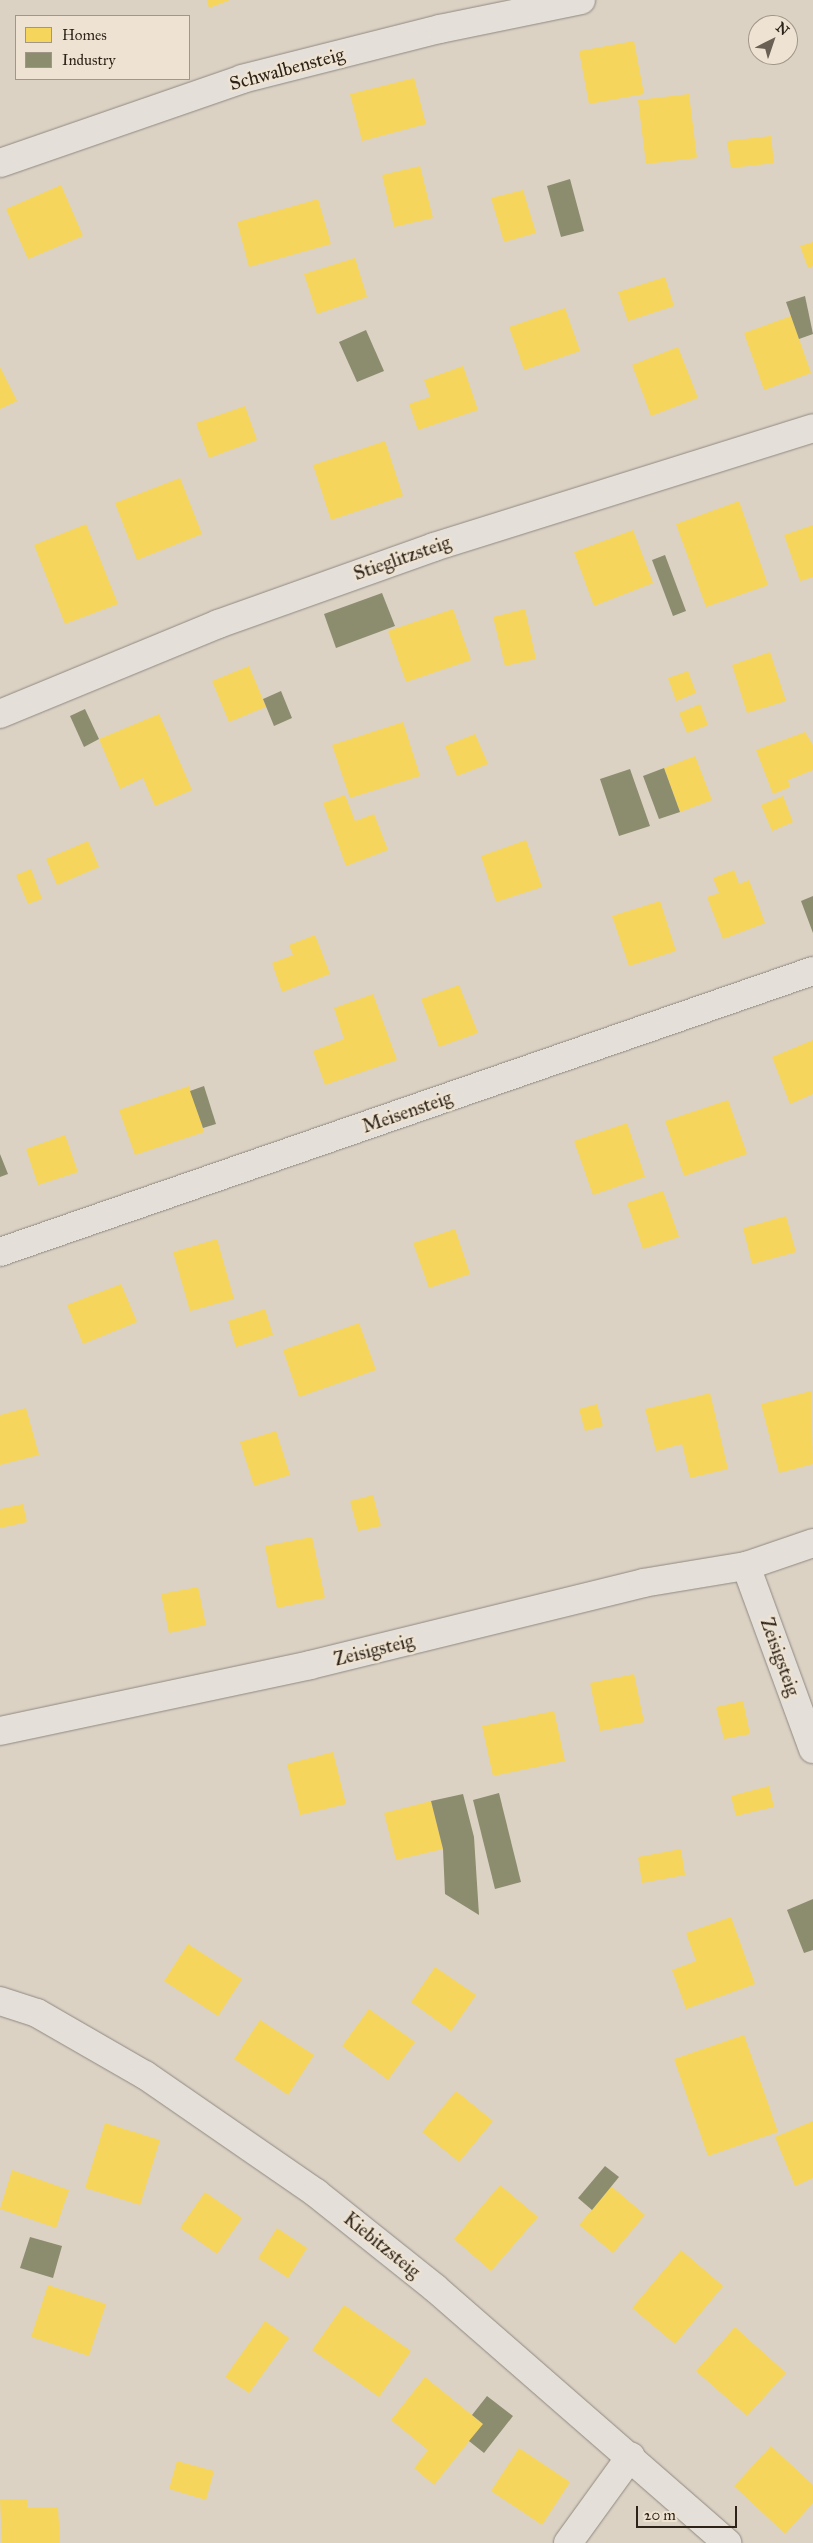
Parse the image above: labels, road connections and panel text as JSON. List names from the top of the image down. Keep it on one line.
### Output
{"streets":{"street":["Schwalbensteig","Stieglitzsteig","Meisensteig","Zeisigsteig","Kiebitzsteig"]},"legend":["Homes","Industry"],"scale_bar":"20 m","north":"top right"}
